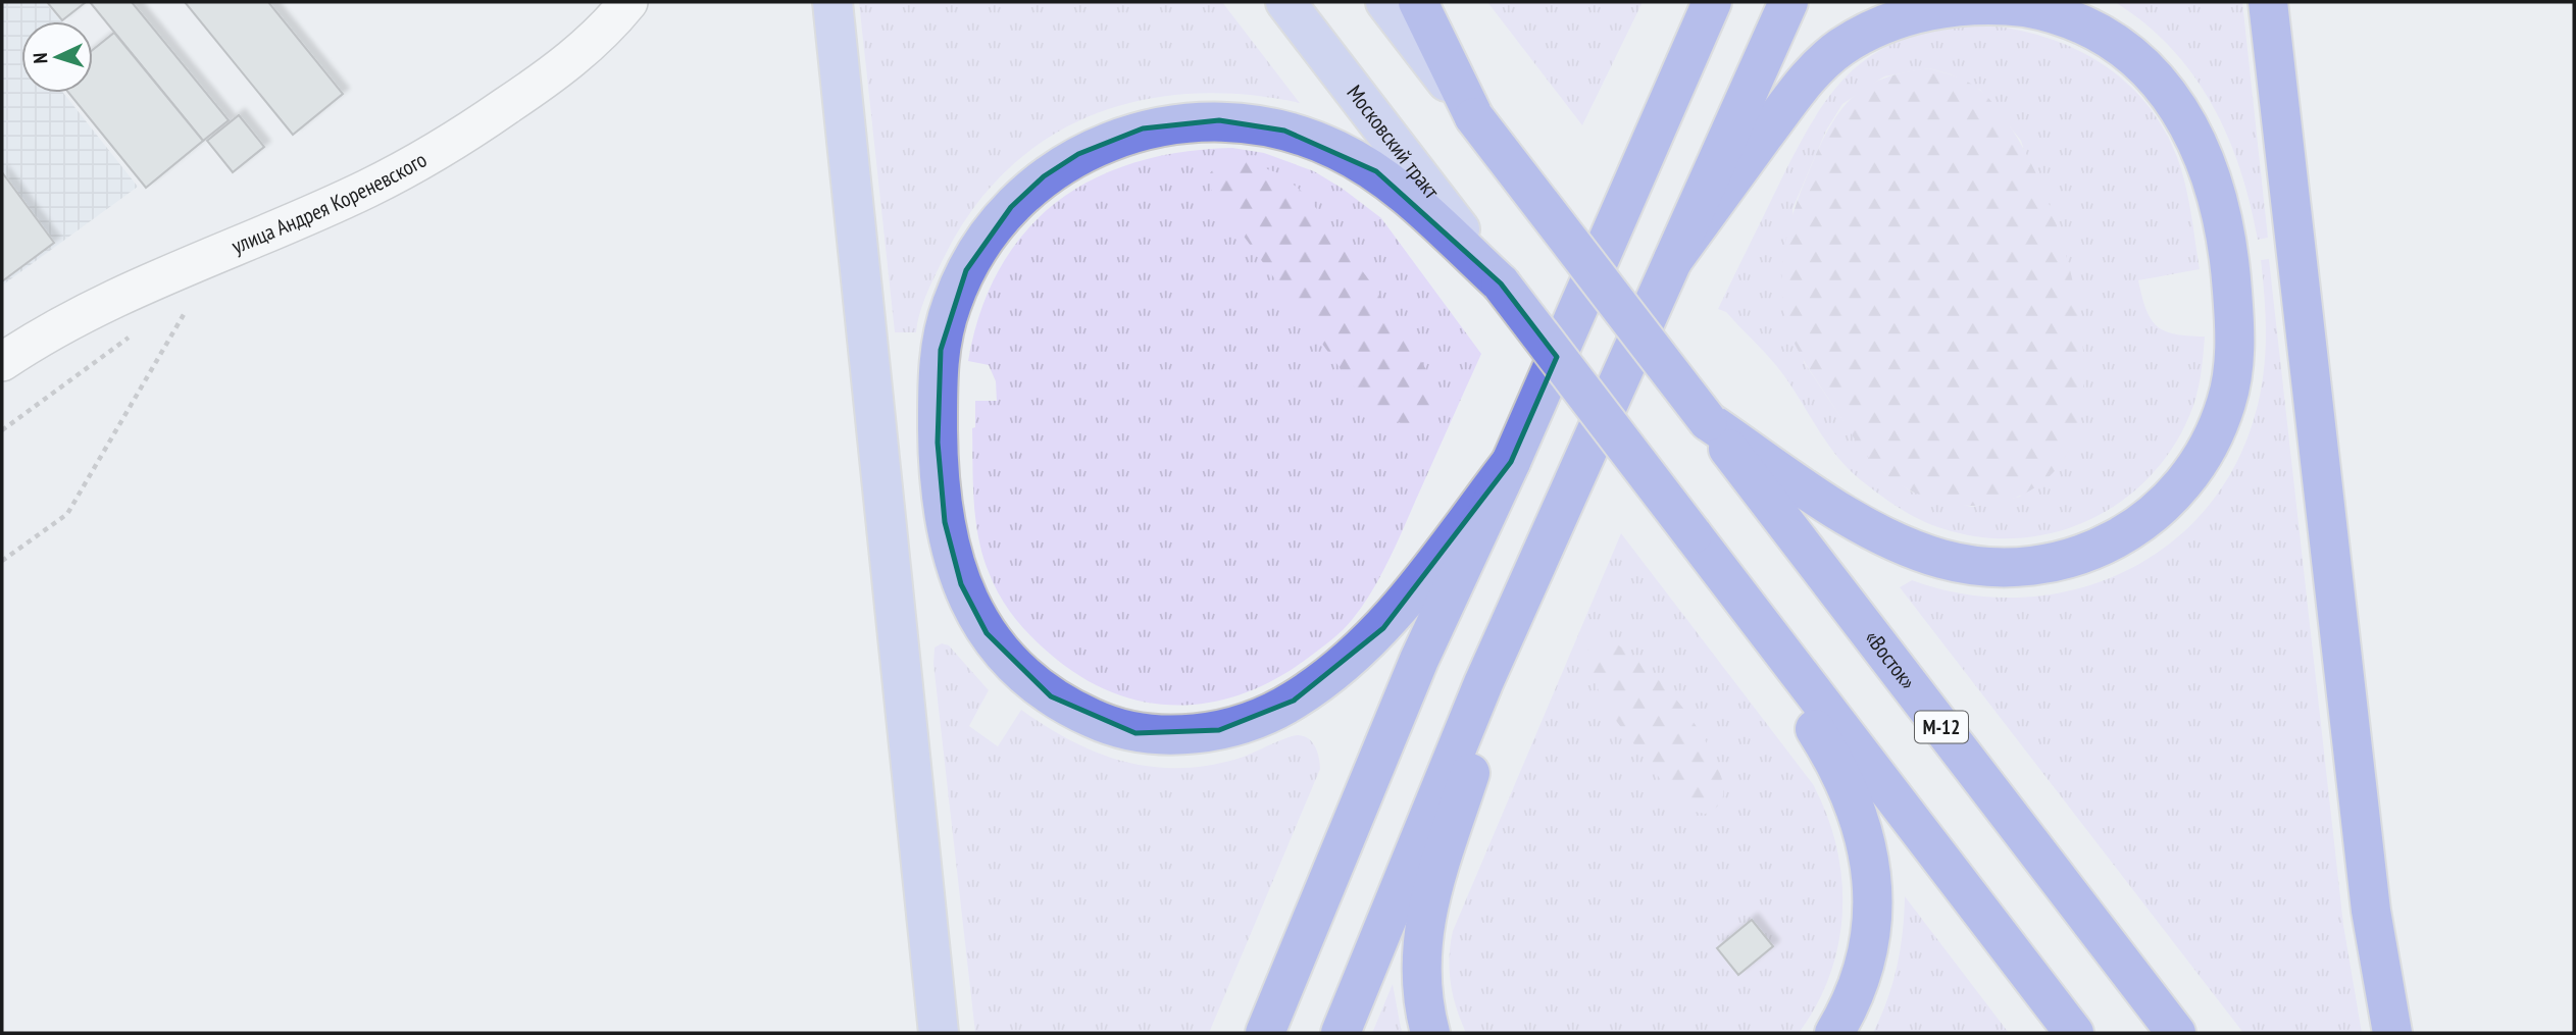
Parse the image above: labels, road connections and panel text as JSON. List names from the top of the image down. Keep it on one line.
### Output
{"streets":{"highway":["«Восток»","М-12"],"main road":["Московский тракт"],"street":["улица Андрея Кореневского"]},"north":"left"}
